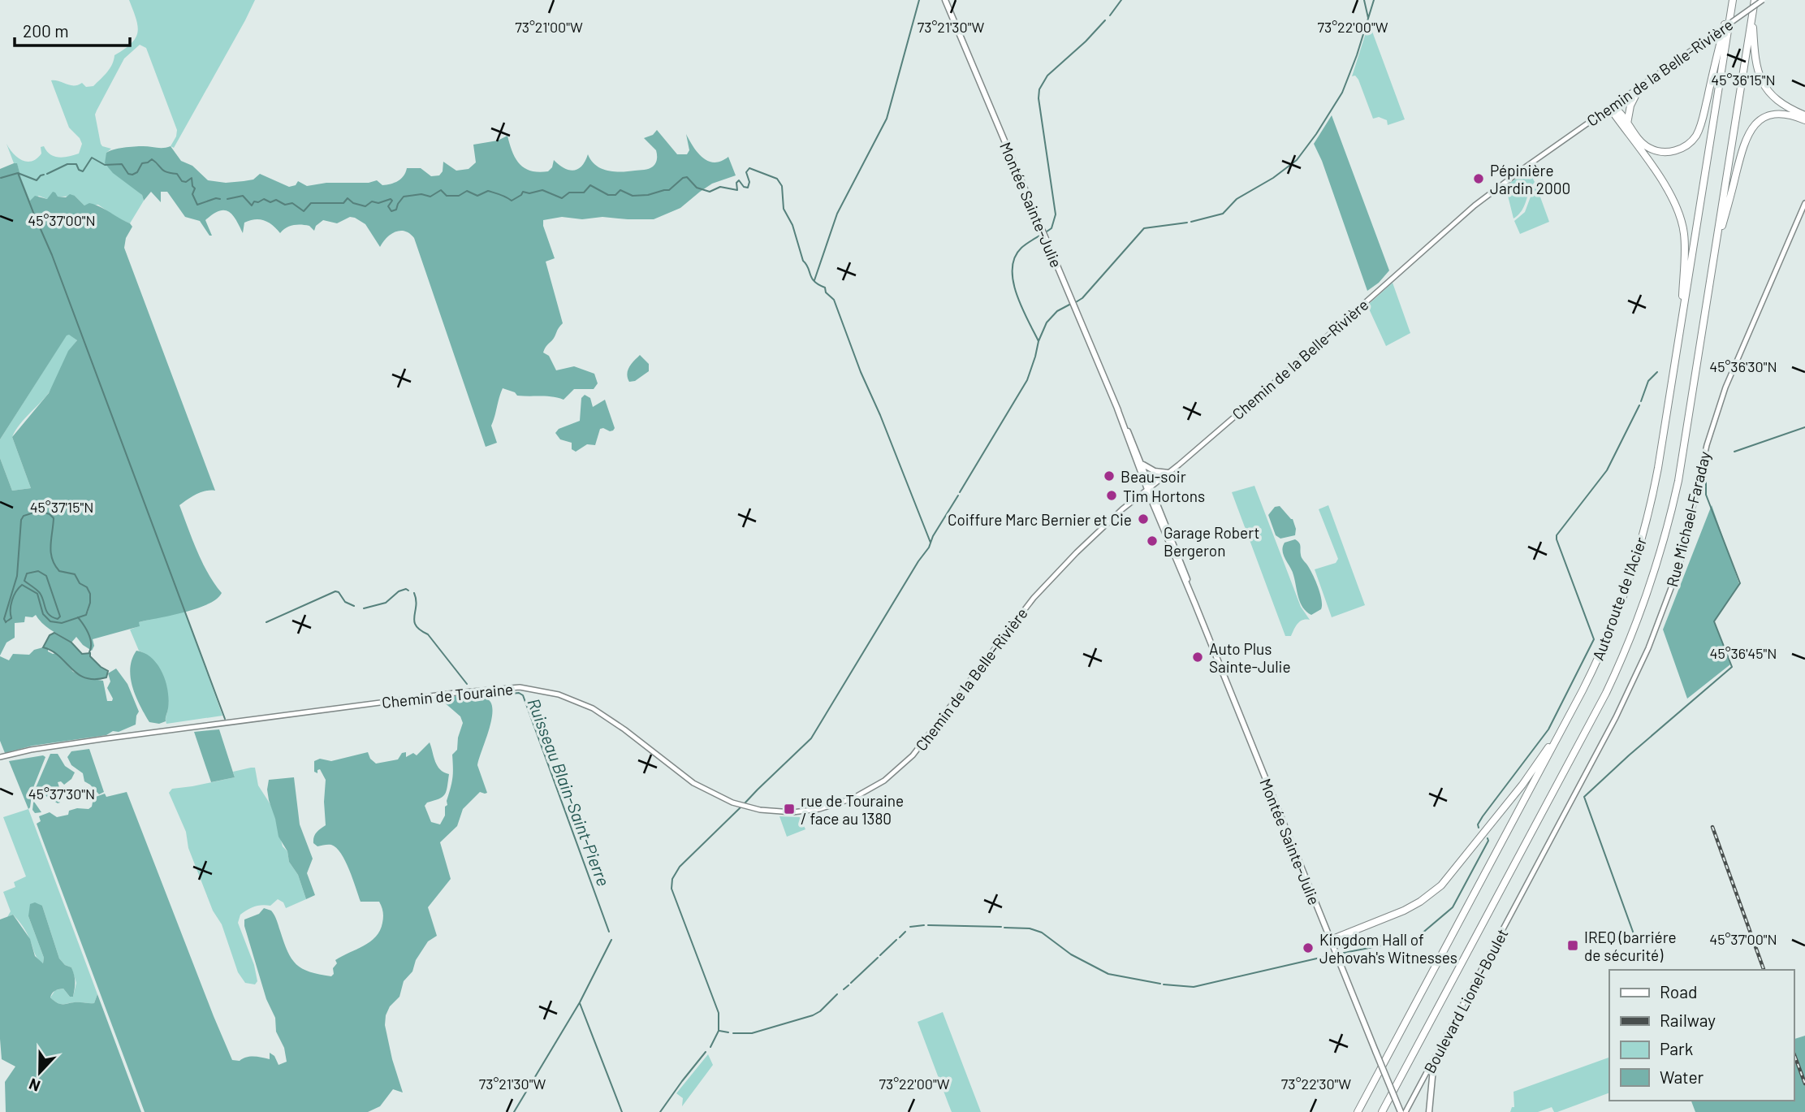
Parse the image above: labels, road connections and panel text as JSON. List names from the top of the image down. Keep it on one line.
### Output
{"streets":{"highway":["Autoroute de l'Acier"],"main road":["Montée Sainte-Julie"],"street":["Chemin de la Belle-Rivière","Rue Michael-Faraday","Chemin de Touraine","Boulevard Lionel-Boulet"]},"crossings":[["Chemin de la Belle-Rivière","Montée Sainte-Julie"],["Chemin de la Belle-Rivière","Chemin de Touraine"],["Rue Michael-Faraday","Boulevard Lionel-Boulet"]],"water":["Ruisseau Blain-Saint-Pierre"],"places":{"other":["Pépinière Jardin 2000","Beau-soir","Tim Hortons","Coiffure Marc Bernier et Cie","Garage Robert Bergeron","Auto Plus Sainte-Julie","Kingdom Hall of Jehovah's Witnesses"],"transit":["rue de Touraine / face au 1380","IREQ (barriére de sécurité)"]},"legend":["Road","Railway","Park","Water"],"scale_bar":"200 m","north":"bottom","coordinates":["73°21'00\"W","73°21'30\"W","73°22'00\"W","45°36'15\"N","45°37'00\"N","45°36'30\"N","45°37'15\"N","45°36'45\"N","45°37'30\"N","73°22'30\"W"]}
